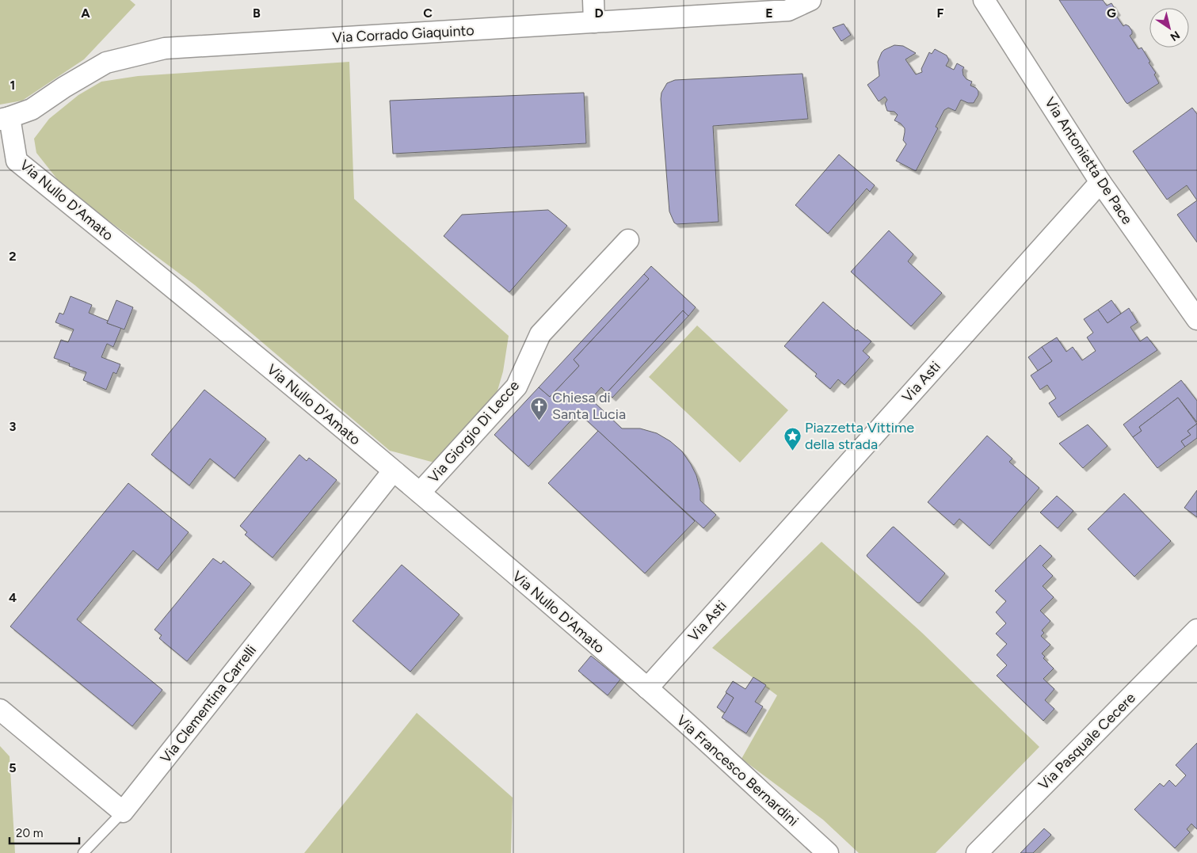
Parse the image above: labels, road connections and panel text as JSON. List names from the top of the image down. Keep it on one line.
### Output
{"streets":{"street":["Via Corrado Giaquinto","Via Antonietta De Pace","Via Nullo D'Amato","Via Asti","Via Giorgio Di Lecce","Via Clementina Carrelli","Via Pasquale Cecere","Via Francesco Bernardini"]},"crossings":[["Via Corrado Giaquinto","Via Nullo D'Amato"],["Via Antonietta De Pace","Via Asti"],["Via Nullo D'Amato","Via Asti"],["Via Nullo D'Amato","Via Giorgio Di Lecce"],["Via Nullo D'Amato","Via Clementina Carrelli"],["Via Nullo D'Amato","Via Francesco Bernardini"],["Via Asti","Via Francesco Bernardini"]],"places":{"church":["Chiesa di Santa Lucia"],"place":["Piazzetta Vittime della strada"]},"scale_bar":"20 m","north":"bottom right","grid":{"columns":["A","B","C","D","E","F","G"],"rows":["1","2","3","4","5"]}}
